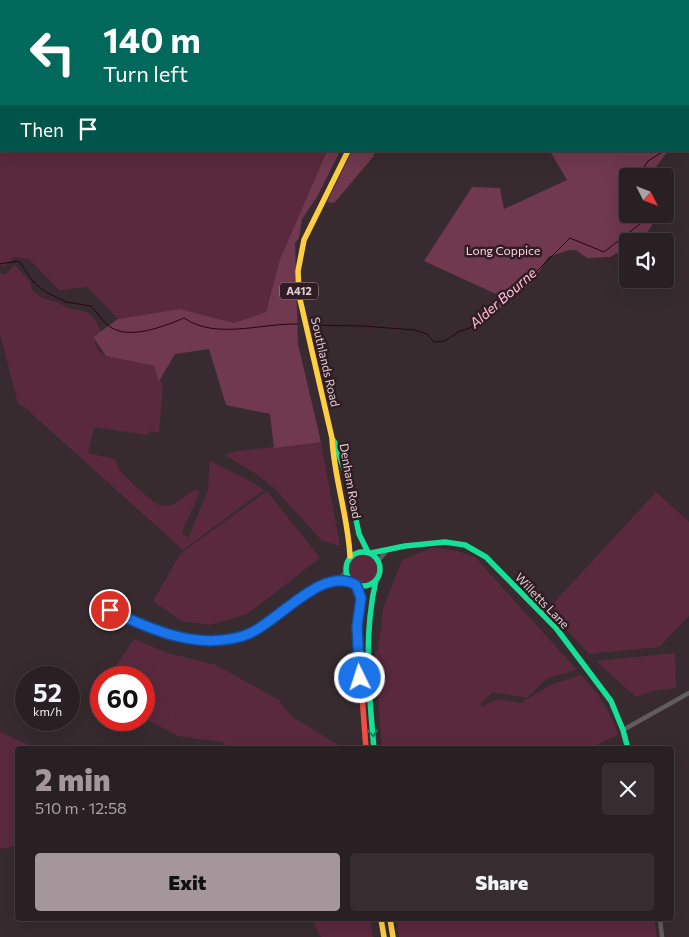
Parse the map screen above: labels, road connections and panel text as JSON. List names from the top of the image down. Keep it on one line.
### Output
{"streets":{"main road":["A412","Southlands Road","Denham Road","Willetts Lane"]},"crossings":[["Southlands Road","Denham Road"],["Denham Road","Willetts Lane"]],"water":["Alder Bourne"],"parks":["Long Coppice"],"north":"bottom right","page":{"turn":["140 m","Turn left"],"then":"Then","speed":"52 km/h","limit":"60","heading":["2 min","510 m · 12:58"],"buttons":["Exit","Share"]}}
